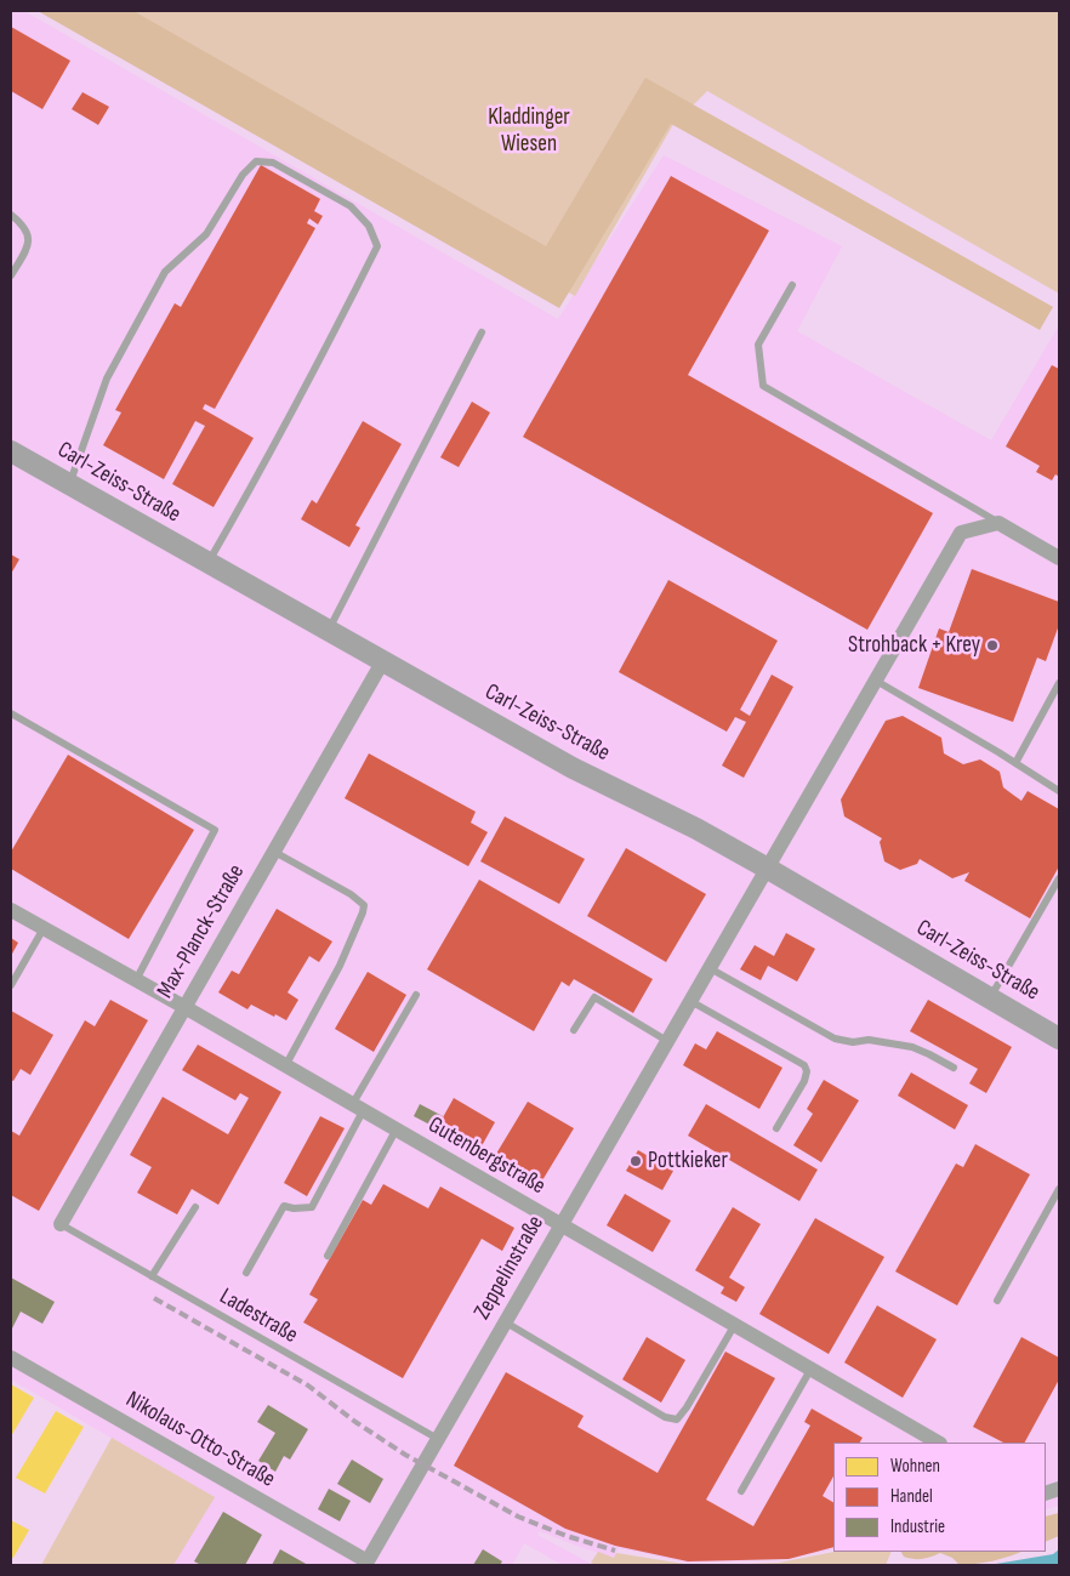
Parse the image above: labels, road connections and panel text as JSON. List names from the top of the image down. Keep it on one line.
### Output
{"streets":{"main road":["Carl-Zeiss-Straße"],"street":["Max-Planck-Straße","Gutenbergstraße","Zeppelinstraße","Nikolaus-Otto-Straße"],"lane":["Ladestraße"]},"crossings":[["Carl-Zeiss-Straße","Max-Planck-Straße"],["Carl-Zeiss-Straße","Zeppelinstraße"],["Max-Planck-Straße","Gutenbergstraße"],["Max-Planck-Straße","Ladestraße"],["Gutenbergstraße","Zeppelinstraße"],["Zeppelinstraße","Ladestraße"],["Zeppelinstraße","Nikolaus-Otto-Straße"]],"parks":["Kladdinger Wiesen"],"places":["Strohback + Krey","Pottkieker"],"legend":["Wohnen","Handel","Industrie"]}
